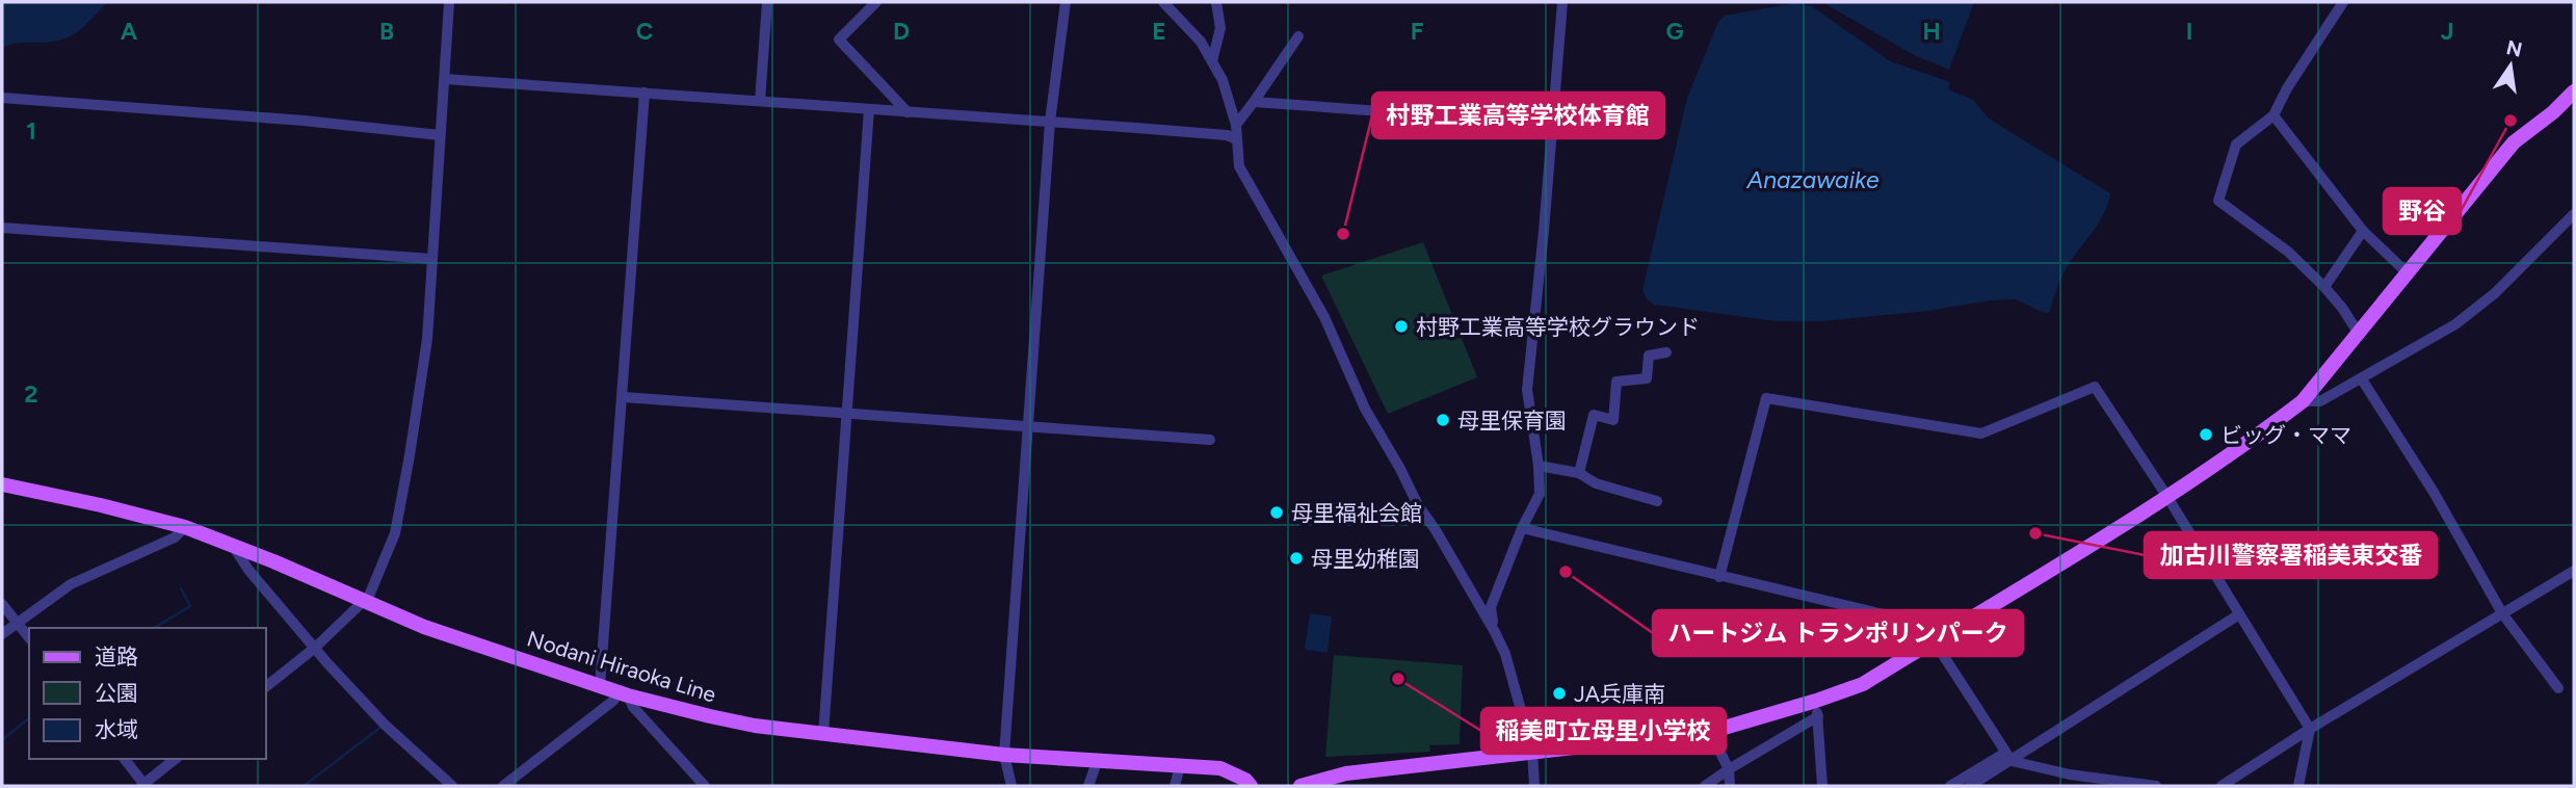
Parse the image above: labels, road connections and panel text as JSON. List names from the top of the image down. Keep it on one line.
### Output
{"streets":{"main road":["Nodani Hiraoka Line"]},"water":["Anazawaike"],"places":["野谷","村野工業高等学校体育館","村野工業高等学校グラウンド","母里保育園","ビッグ・ママ","母里福祉会館","加古川警察署稲美東交番","母里幼稚園","ハートジム トランポリンパーク","稲美町立母里小学校","JA兵庫南"],"legend":["道路","公園","水域"],"north":"top","grid":{"columns":["A","B","C","D","E","F","G","H","I","J"],"rows":["1","2"]}}
